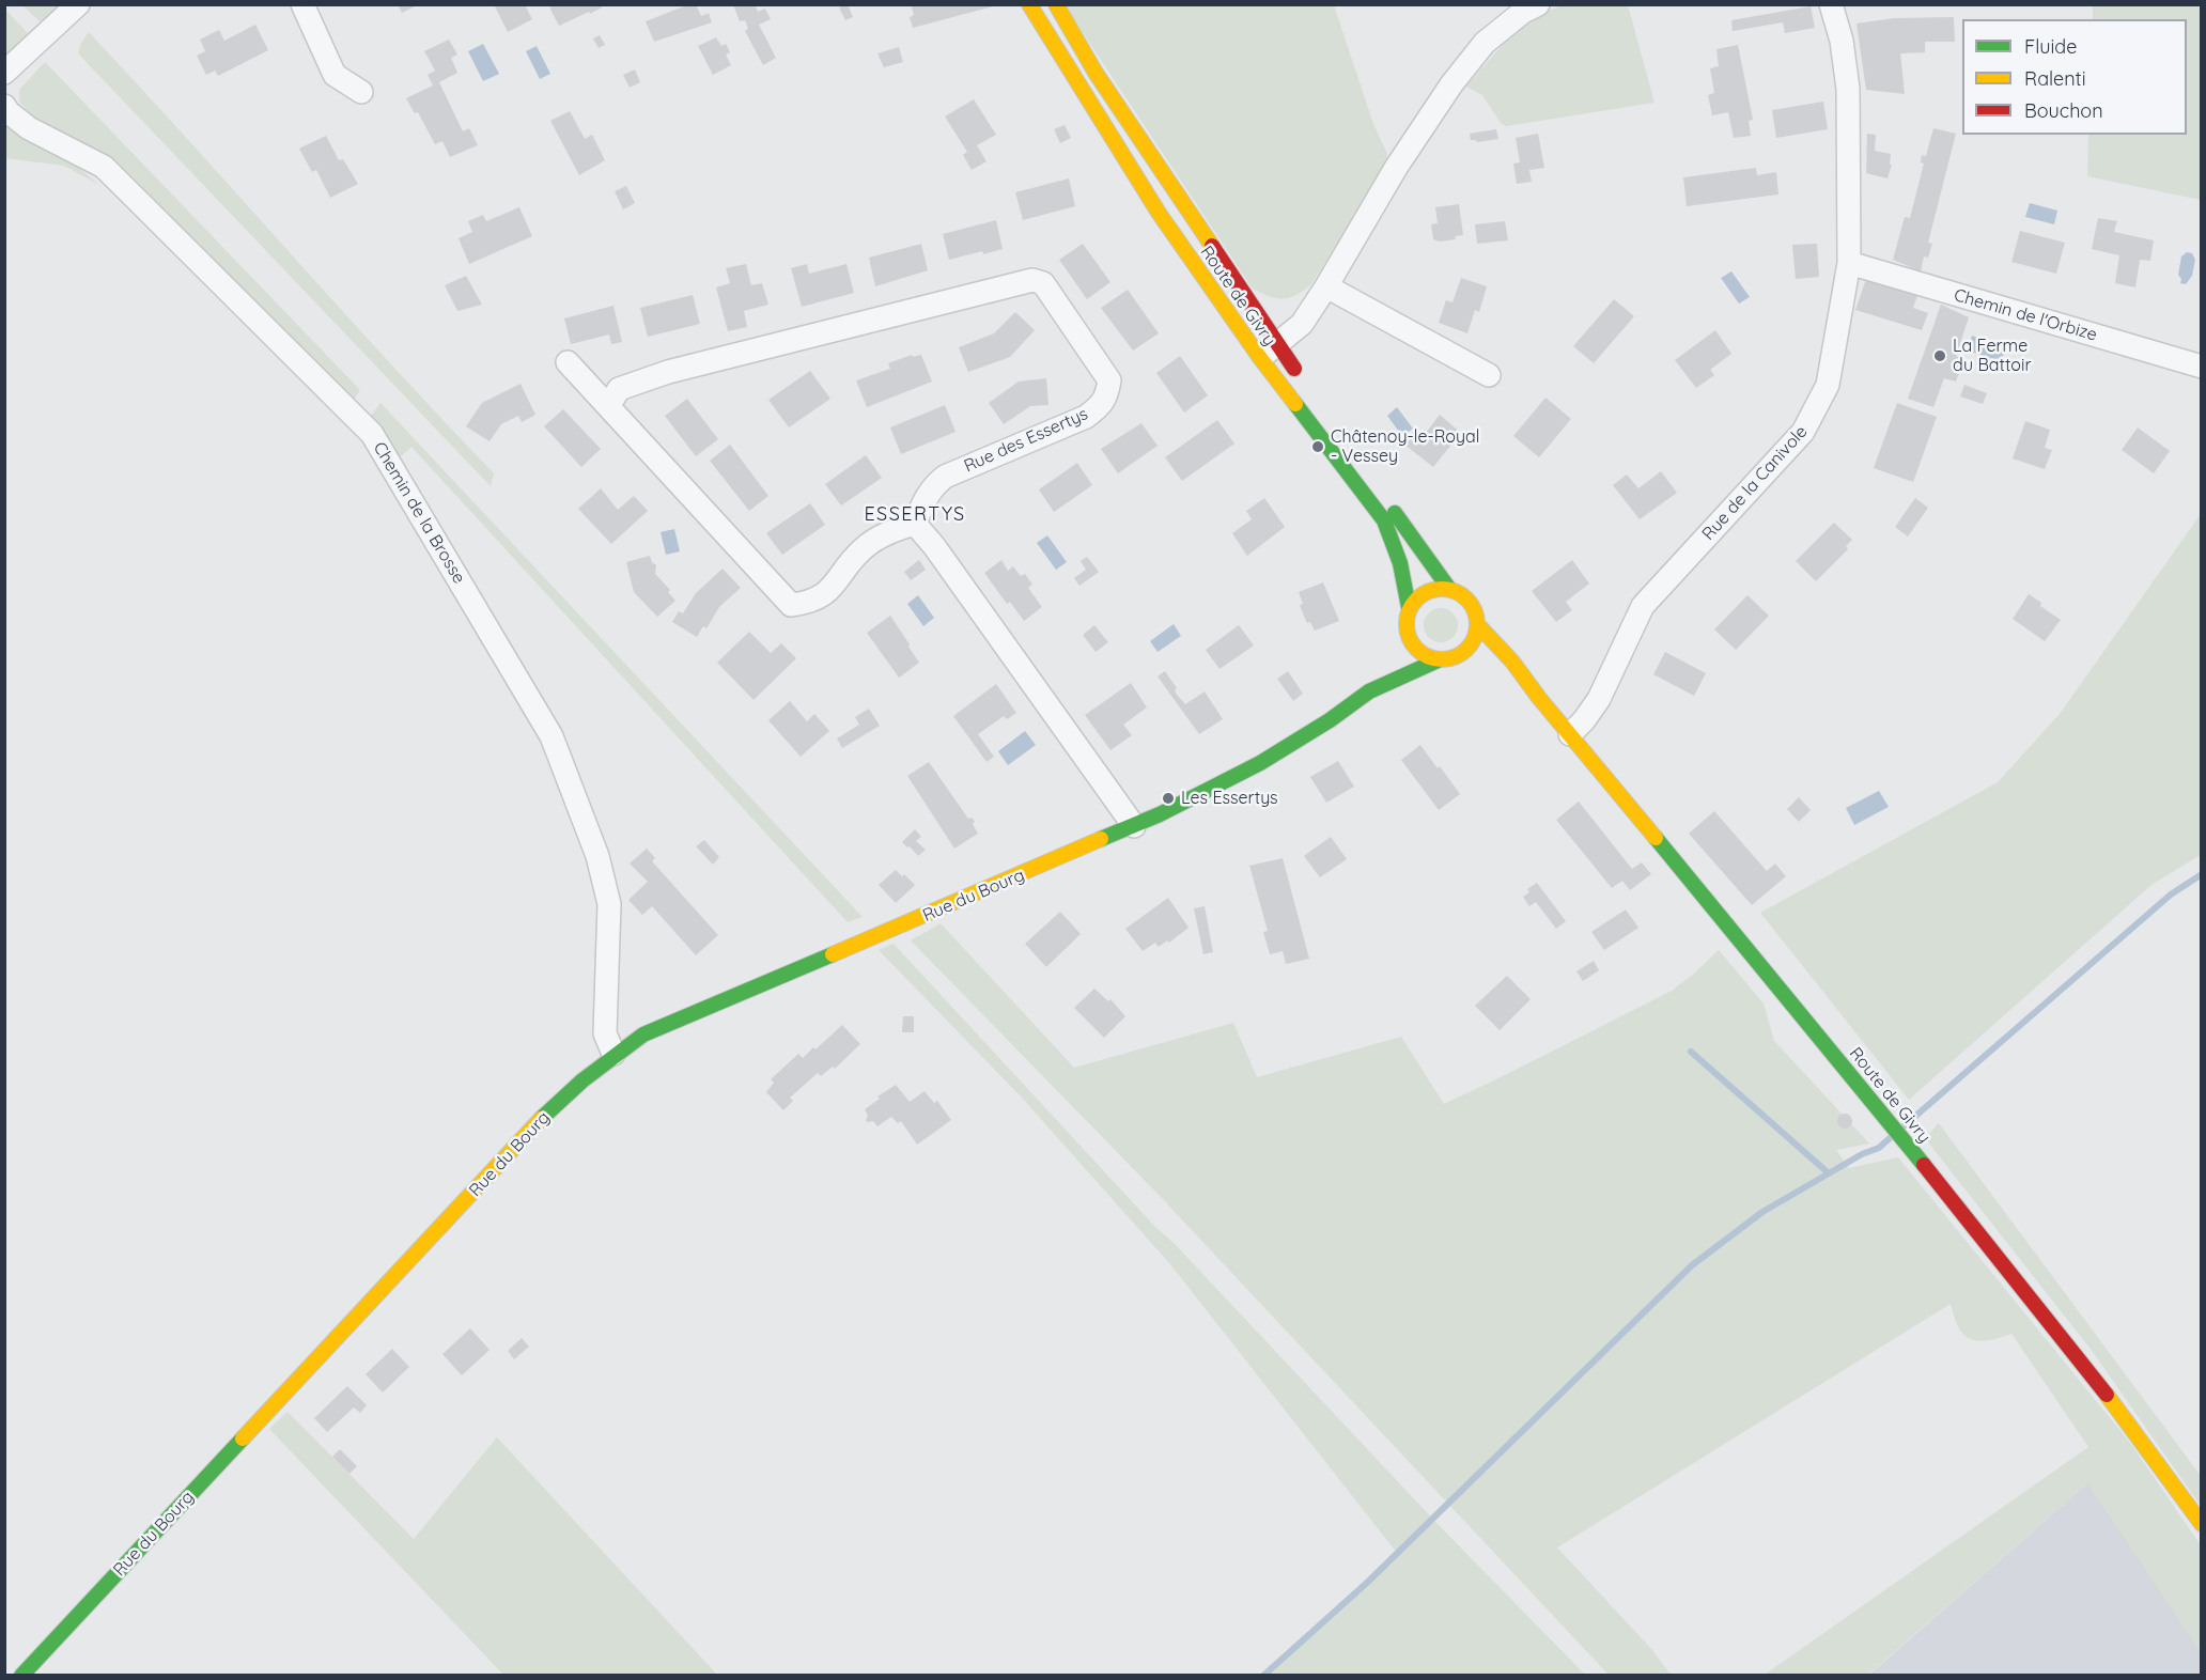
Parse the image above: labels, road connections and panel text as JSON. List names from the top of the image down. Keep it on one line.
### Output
{"streets":{"main road":["Route de Givry","Rue du Bourg"],"street":["Chemin de l'Orbize","Rue des Essertys","Rue de la Canivole","Chemin de la Brosse"]},"crossings":[["Route de Givry","Rue de la Canivole"],["Route de Givry","Rue du Bourg"],["Chemin de l'Orbize","Rue de la Canivole"],["Chemin de la Brosse","Rue du Bourg"]],"districts":["ESSERTYS"],"places":["La Ferme du Battoir","Châtenoy-le-Royal - Vessey","Les Essertys"],"legend":["Fluide","Ralenti","Bouchon"]}
